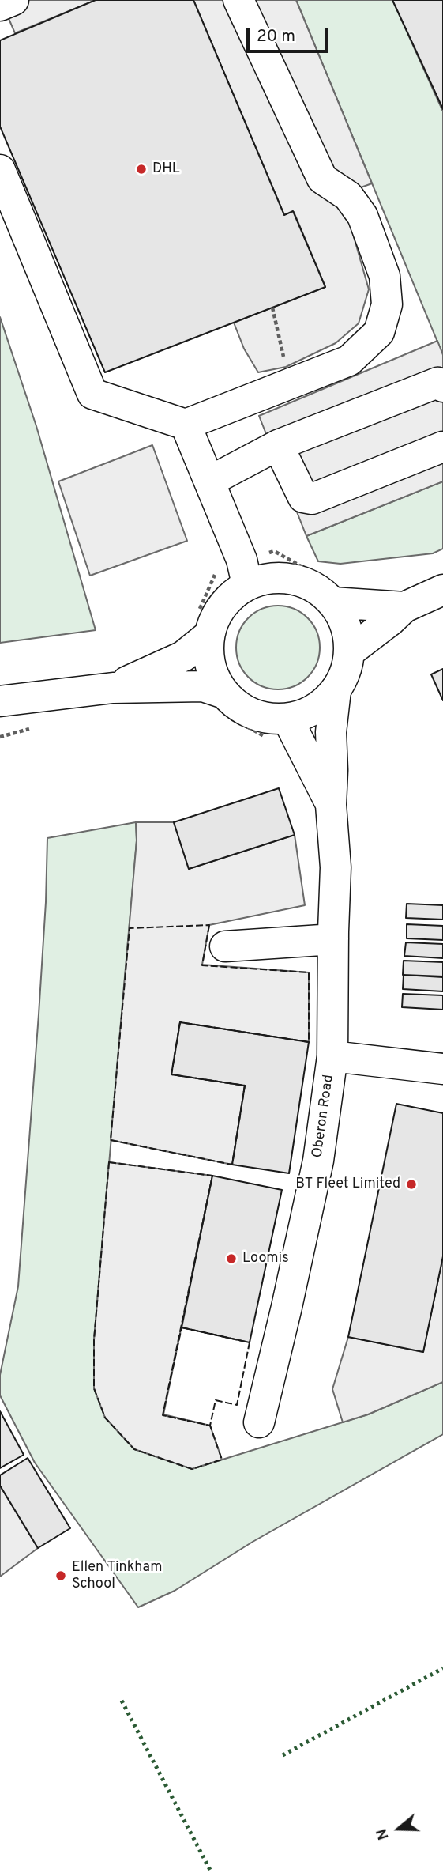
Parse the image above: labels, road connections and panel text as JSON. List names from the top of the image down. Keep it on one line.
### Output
{"streets":{"main road":["Oberon Road"]},"places":["DHL","BT Fleet Limited","Loomis","Ellen Tinkham School"],"scale_bar":"20 m","north":"left"}
